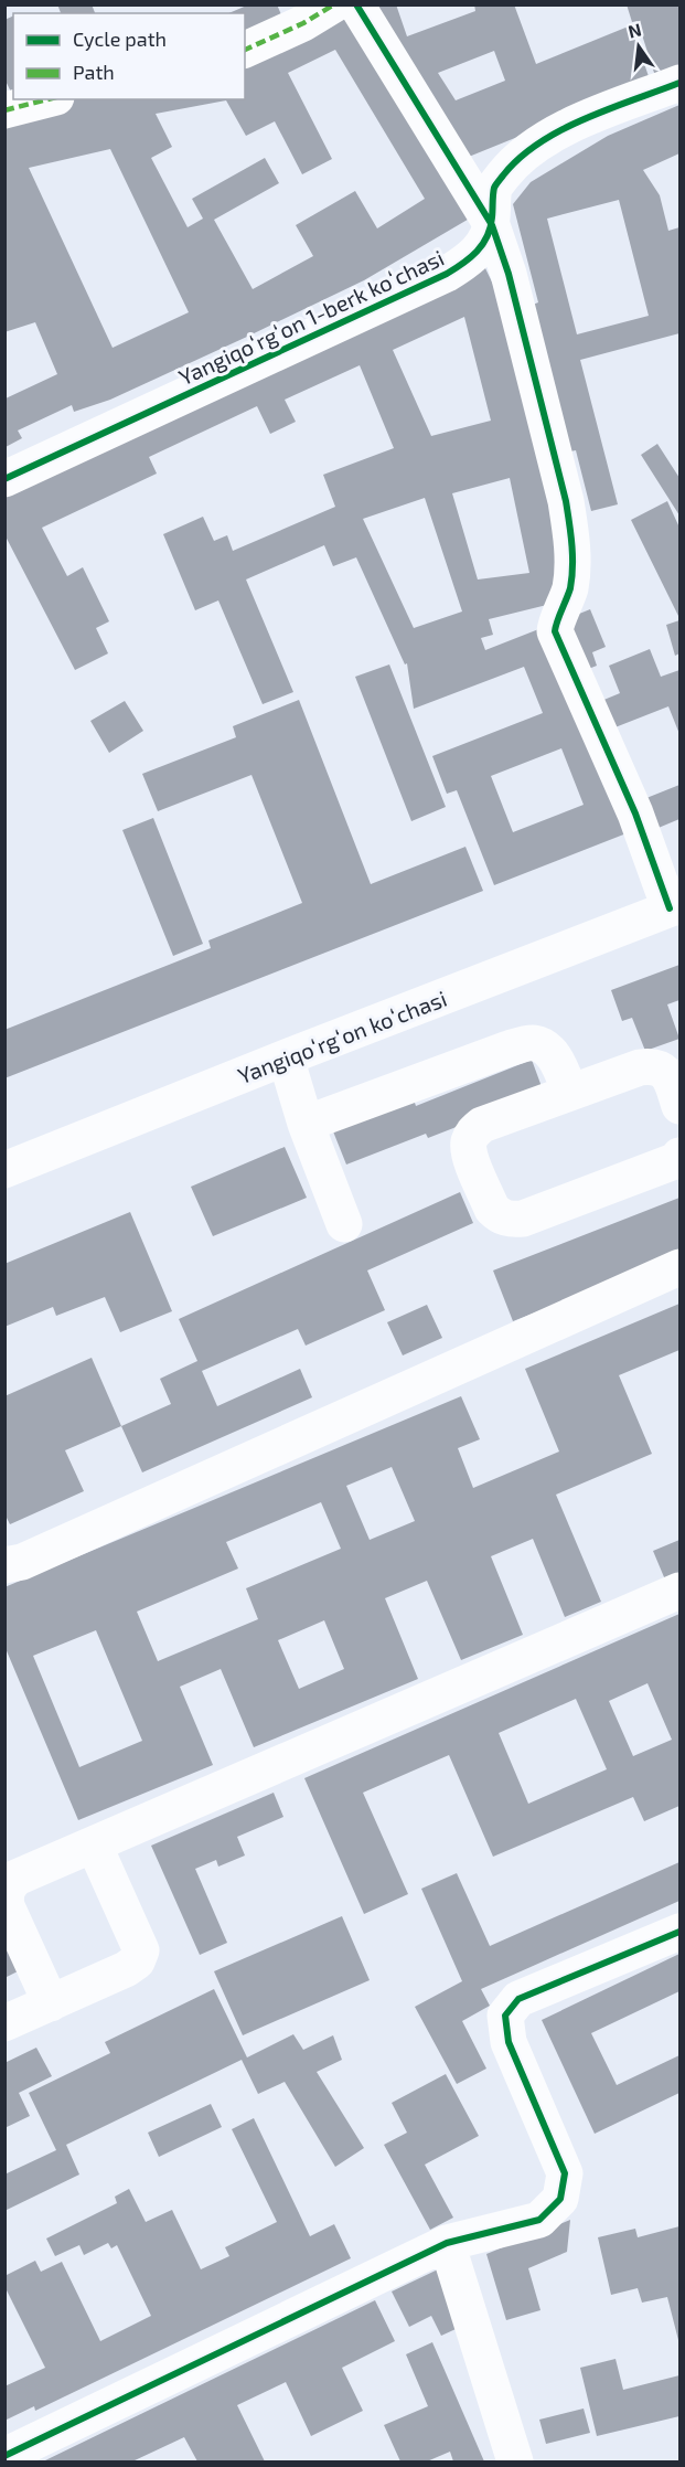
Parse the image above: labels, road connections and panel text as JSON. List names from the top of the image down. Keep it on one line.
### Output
{"streets":{"street":["Yangiqoʻrgʻon 1-berk koʻchasi","Yangiqoʻrgʻon koʻchasi"]},"legend":["Cycle path","Path"],"north":"top"}
